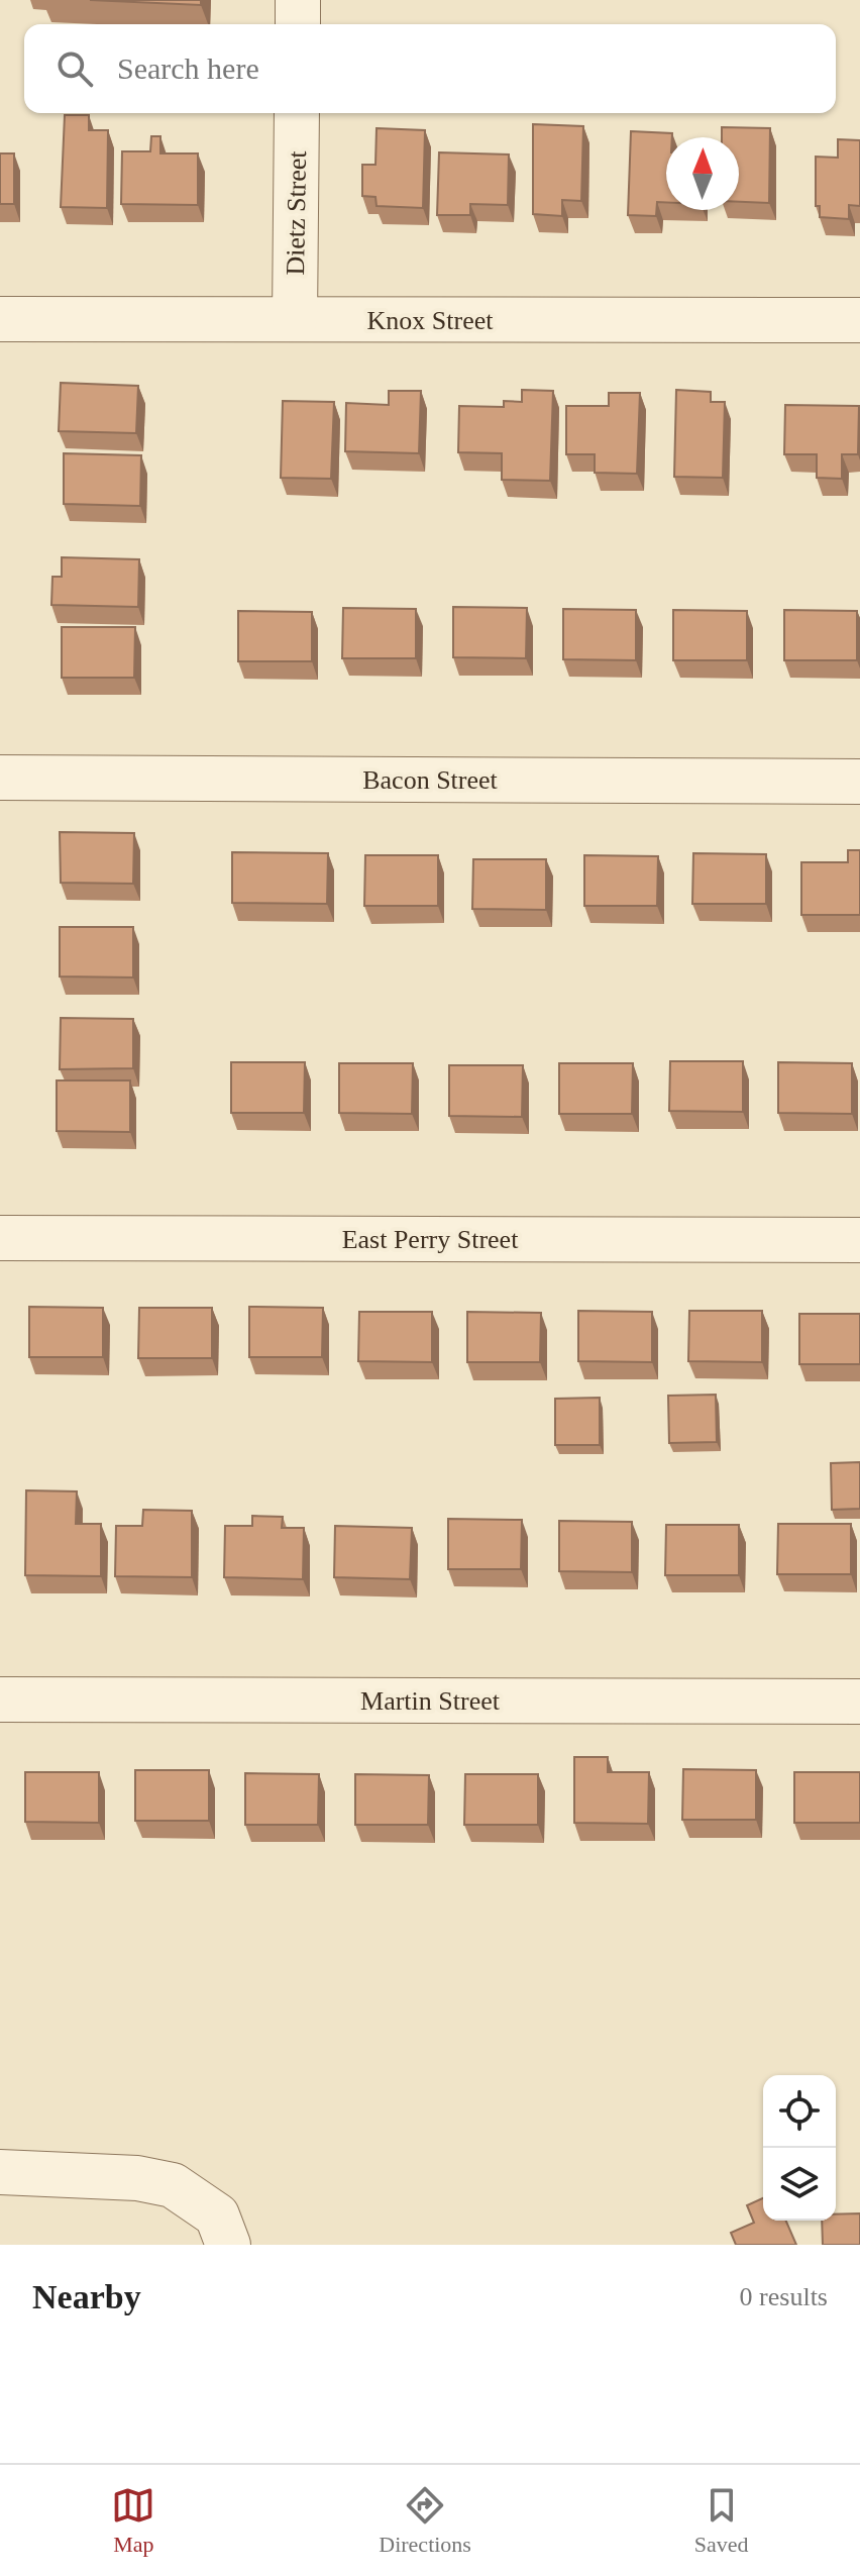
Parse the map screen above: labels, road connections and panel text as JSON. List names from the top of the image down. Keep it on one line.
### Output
{"streets":{"street":["Dietz Street","Knox Street","Bacon Street","East Perry Street","Martin Street"]},"crossings":[["Dietz Street","Knox Street"]],"north":"top","page":{"search":"Search here","heading":["Nearby","0 results"],"nav":["Map","Directions","Saved"]}}
